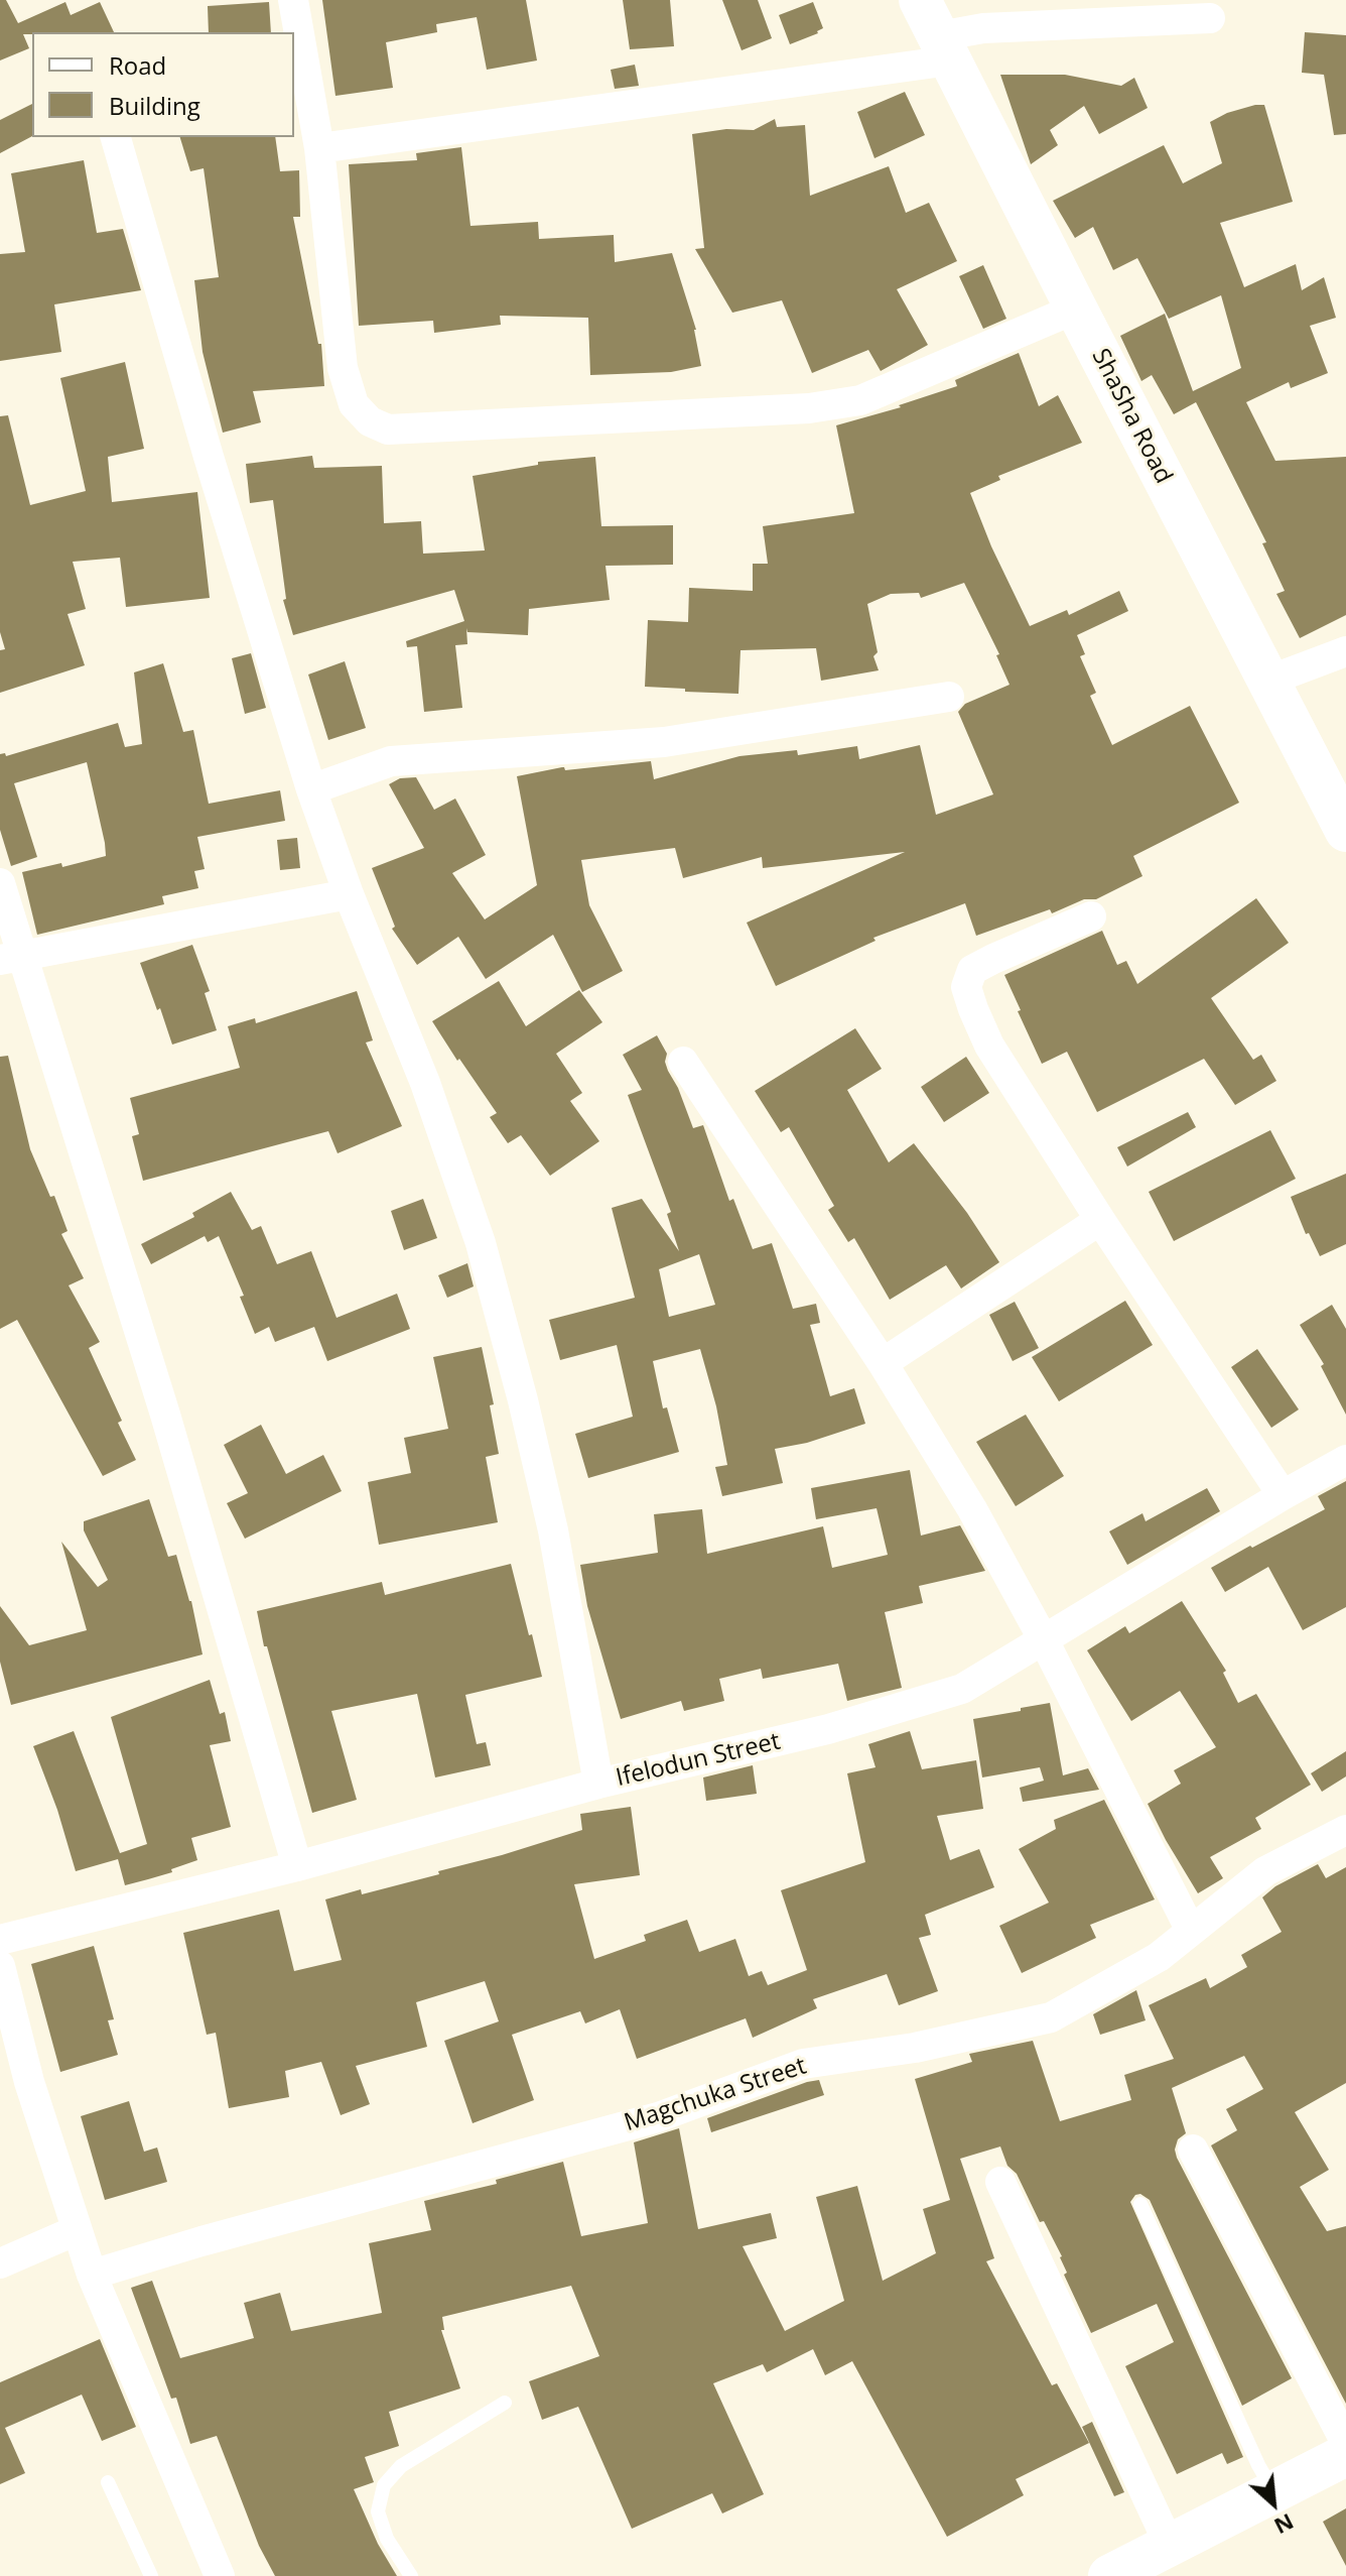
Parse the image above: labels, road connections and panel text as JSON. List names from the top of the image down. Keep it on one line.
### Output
{"streets":{"street":["ShaSha Road","Ifelodun Street","Magchuka Street"]},"legend":["Road","Building"],"north":"bottom right"}
